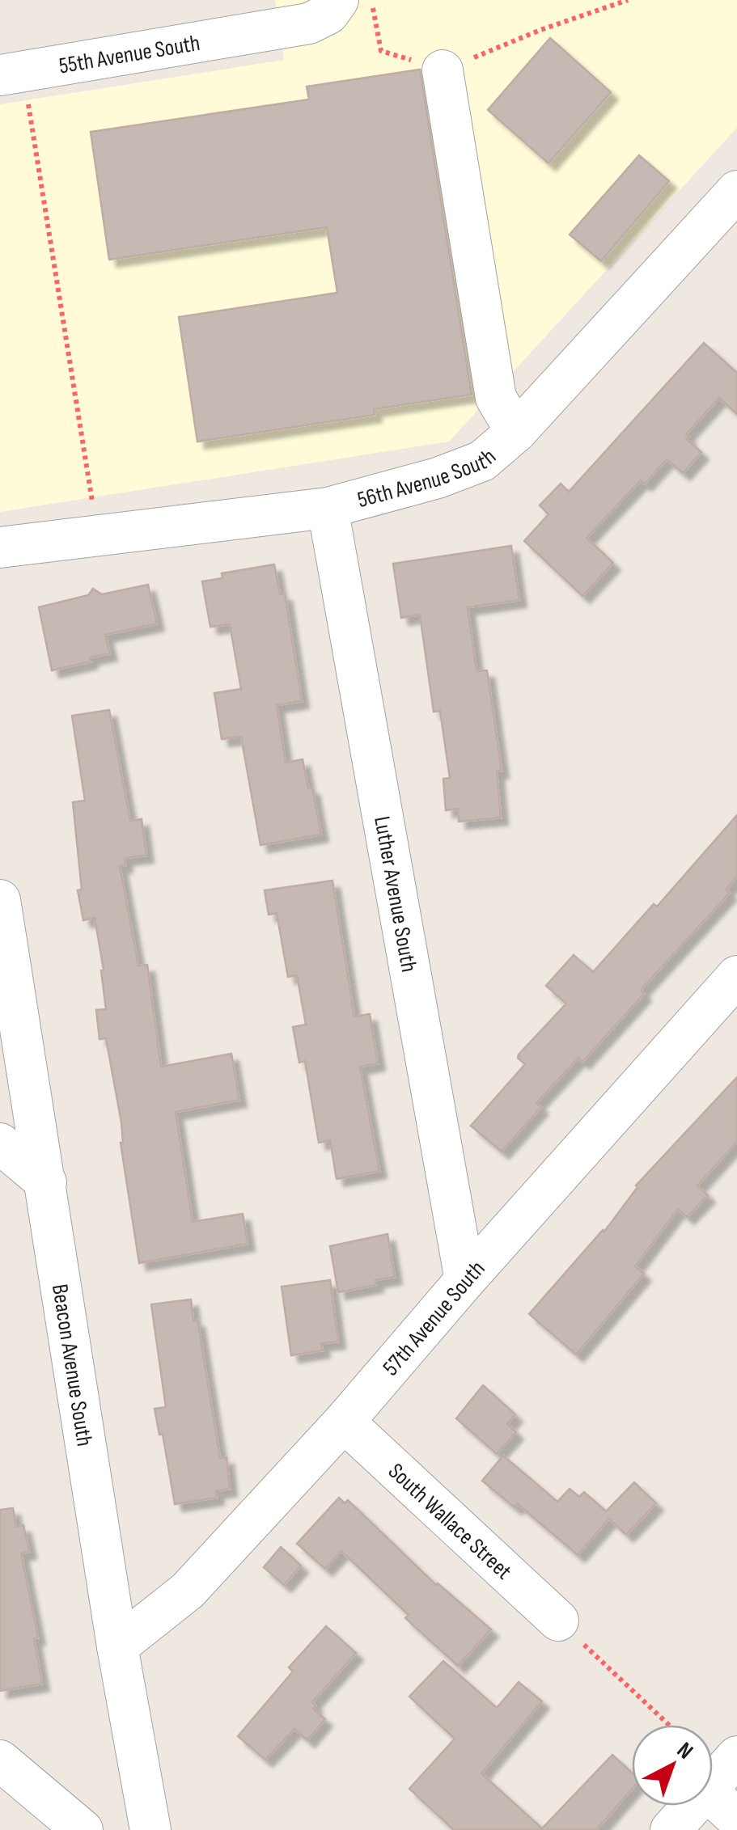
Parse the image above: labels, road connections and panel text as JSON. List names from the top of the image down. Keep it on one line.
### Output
{"streets":{"street":["55th Avenue South","56th Avenue South","Luther Avenue South","57th Avenue South","Beacon Avenue South","South Wallace Street"]},"crossings":[["56th Avenue South","Luther Avenue South"],["Luther Avenue South","57th Avenue South"],["57th Avenue South","Beacon Avenue South"],["57th Avenue South","South Wallace Street"]],"north":"top right"}
